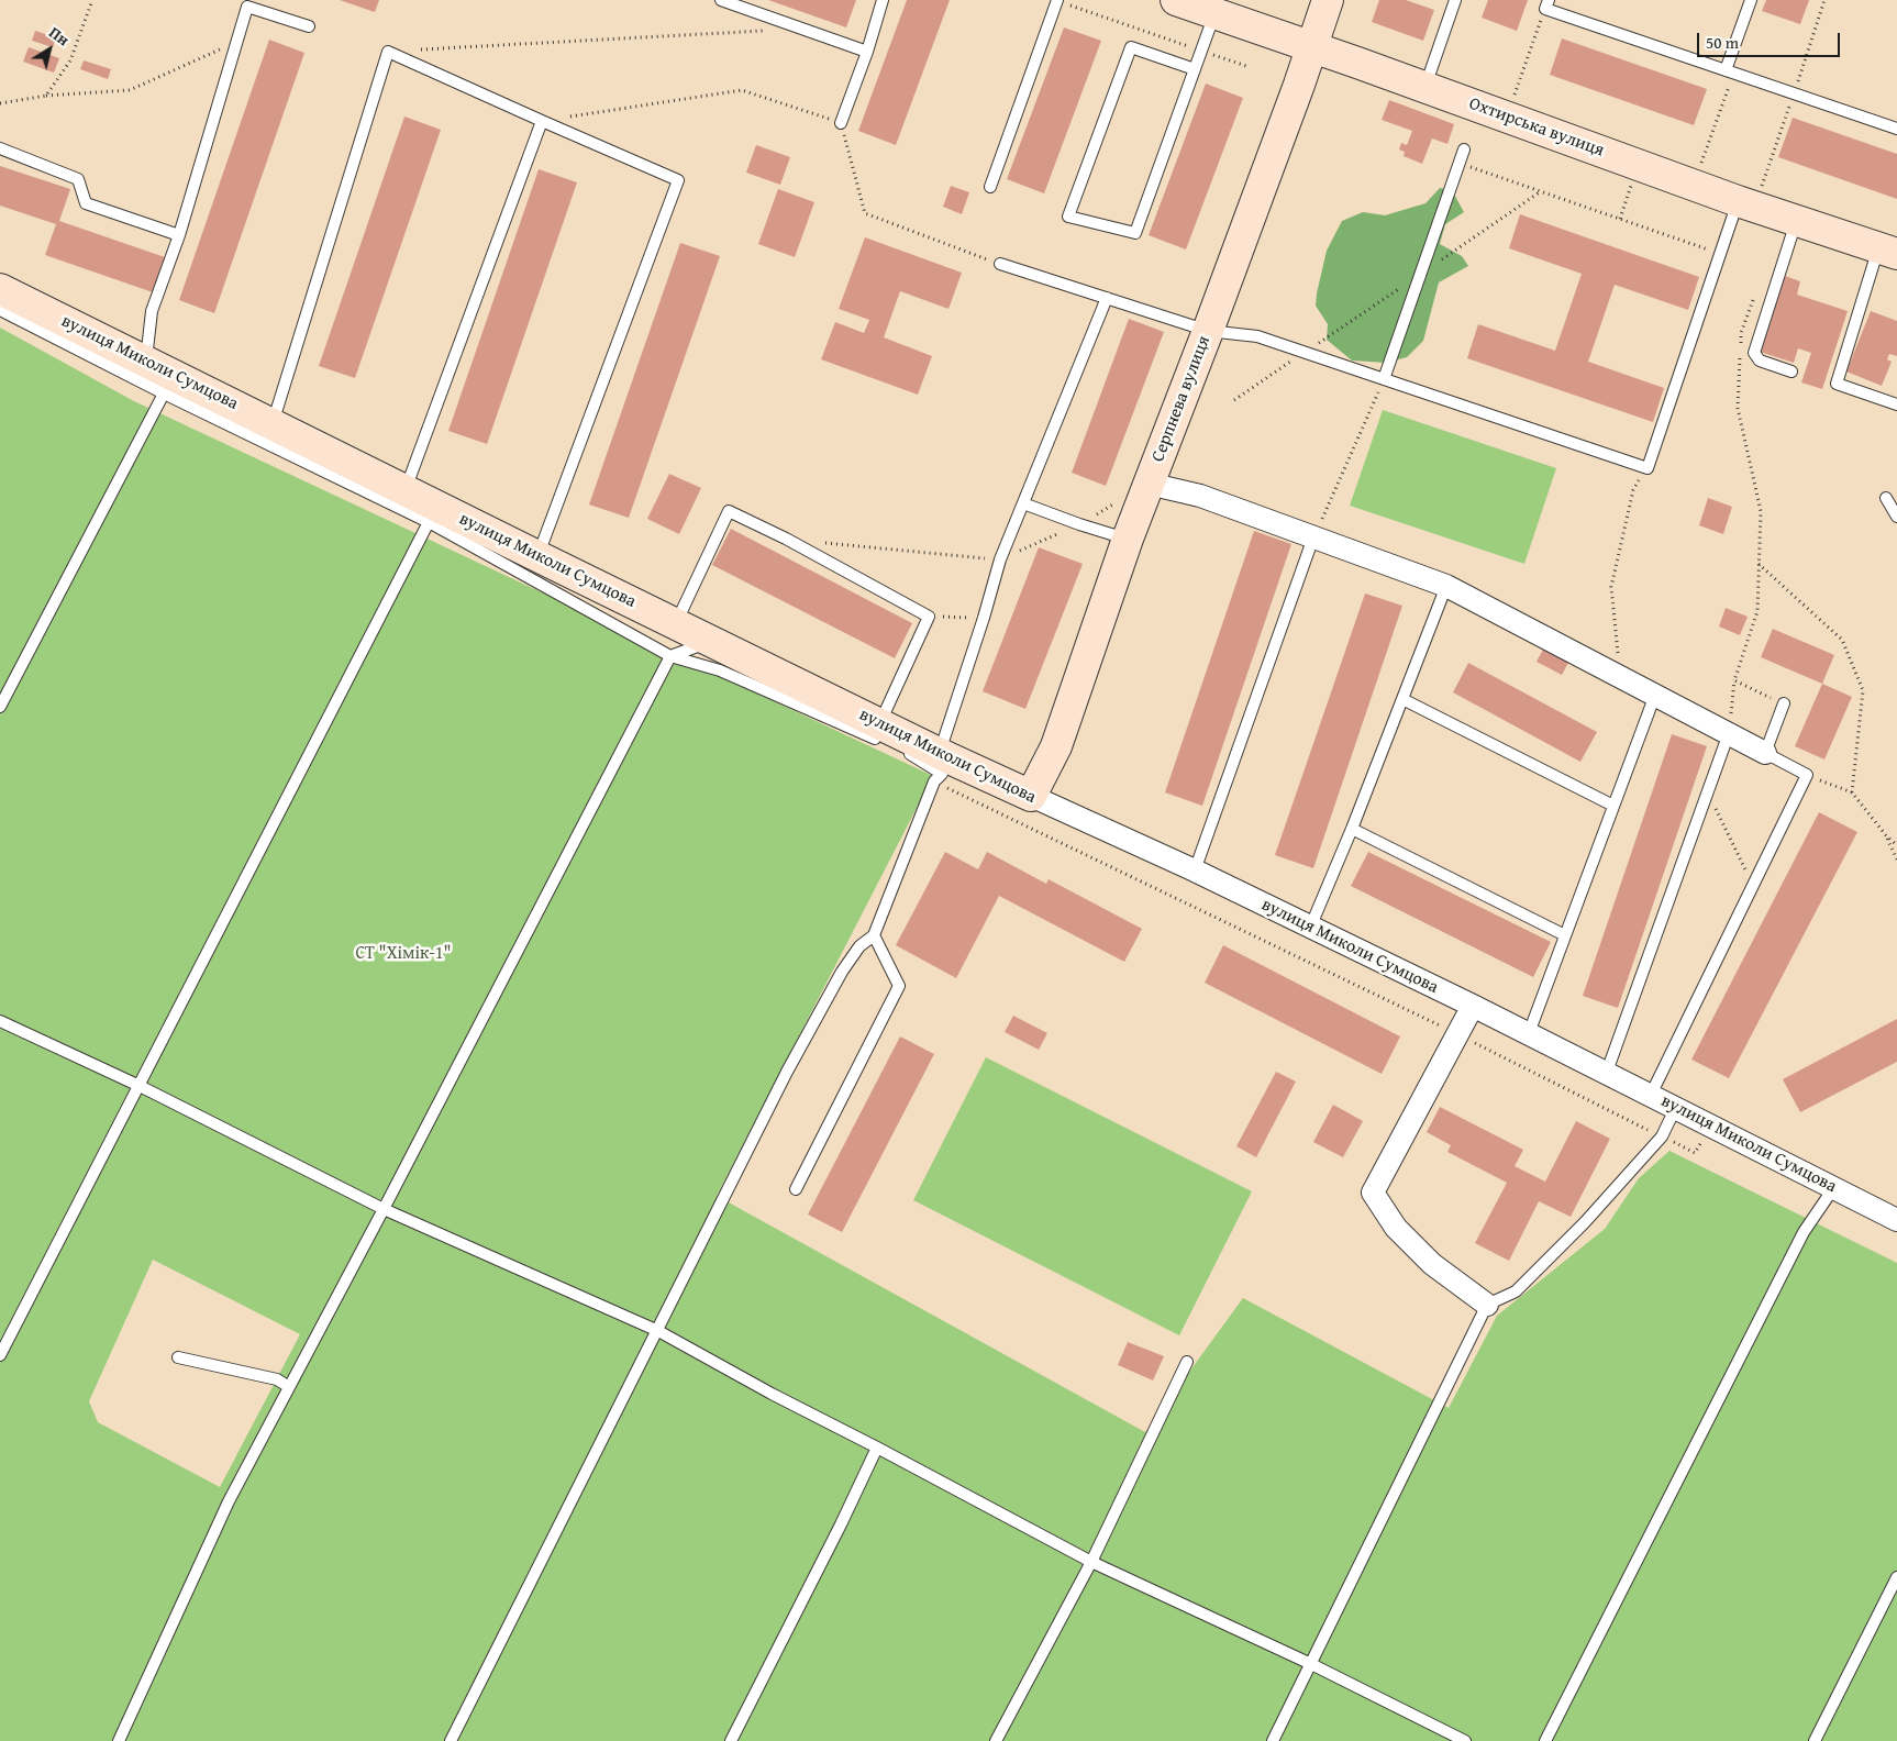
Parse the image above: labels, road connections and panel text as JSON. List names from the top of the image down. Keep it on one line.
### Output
{"streets":{"street":["Охтирська вулиця","вулиця Миколи Сумцова","Серпнева вулиця"]},"crossings":[["Охтирська вулиця","Серпнева вулиця"],["вулиця Миколи Сумцова","Серпнева вулиця"]],"parks":["СТ \"Хімік-1\""],"scale_bar":"50 m","north":"top right"}
